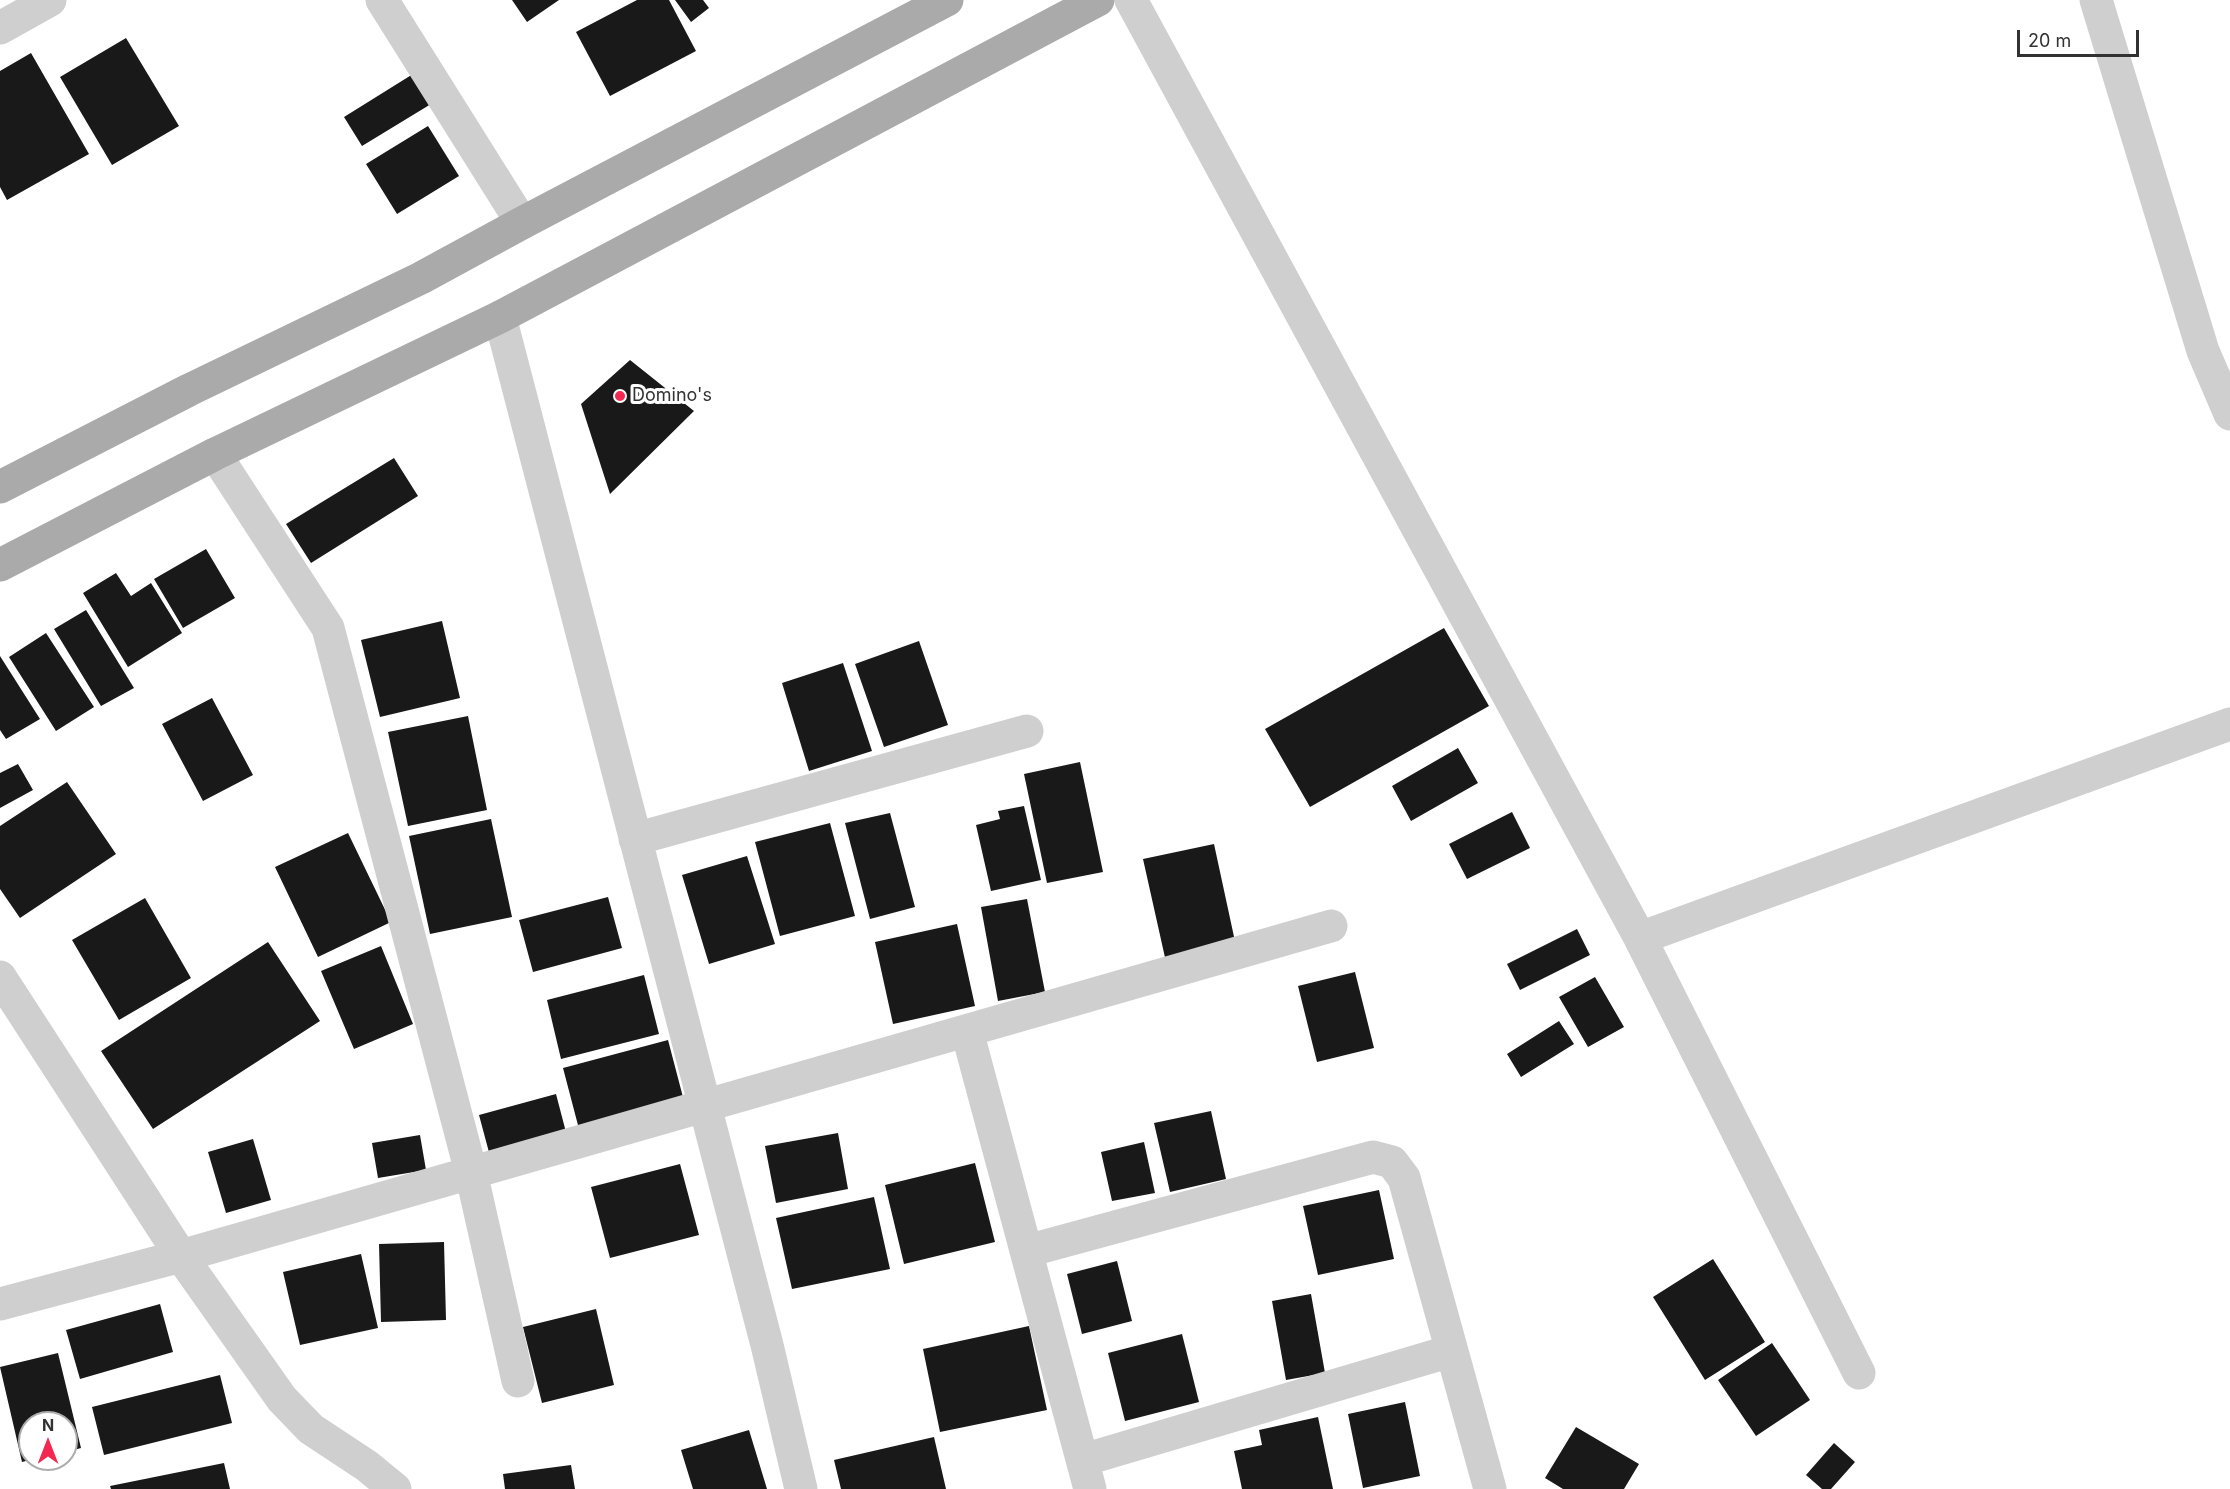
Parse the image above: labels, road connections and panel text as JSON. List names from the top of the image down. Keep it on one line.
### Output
{"places":["Domino's"],"scale_bar":"20 m","north":"top"}
